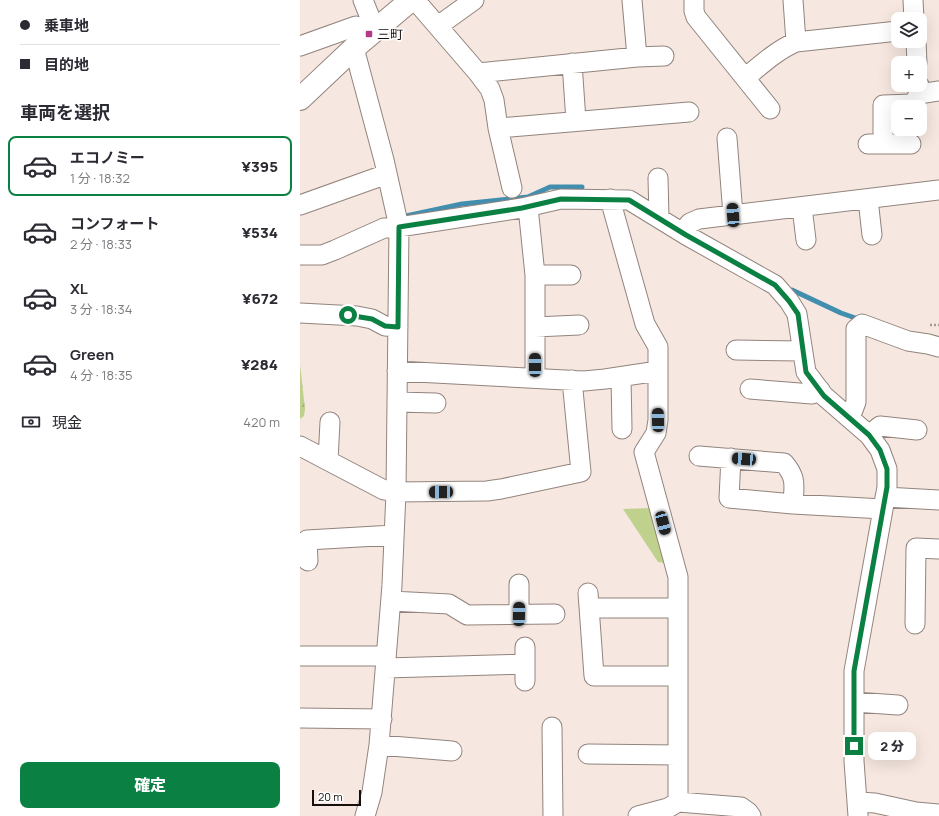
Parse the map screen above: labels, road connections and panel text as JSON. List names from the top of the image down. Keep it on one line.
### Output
{"places":{"transit":["三町"]},"scale_bar":"20 m","page":{"banner":["乗車地","目的地"],"map_buttons":["+","−"],"heading":"車両を選択","list":[{"name":"エコノミー","note":"1 分 · 18:32","value":"¥395"},{"name":"コンフォート","note":"2 分 · 18:33","value":"¥534"},{"name":"XL","note":"3 分 · 18:34","value":"¥672"},{"name":"Green","note":"4 分 · 18:35","value":"¥284"}],"pay":["現金","420 m"],"bubble":"2 分","buttons":"確定","scale":"20 m"}}
